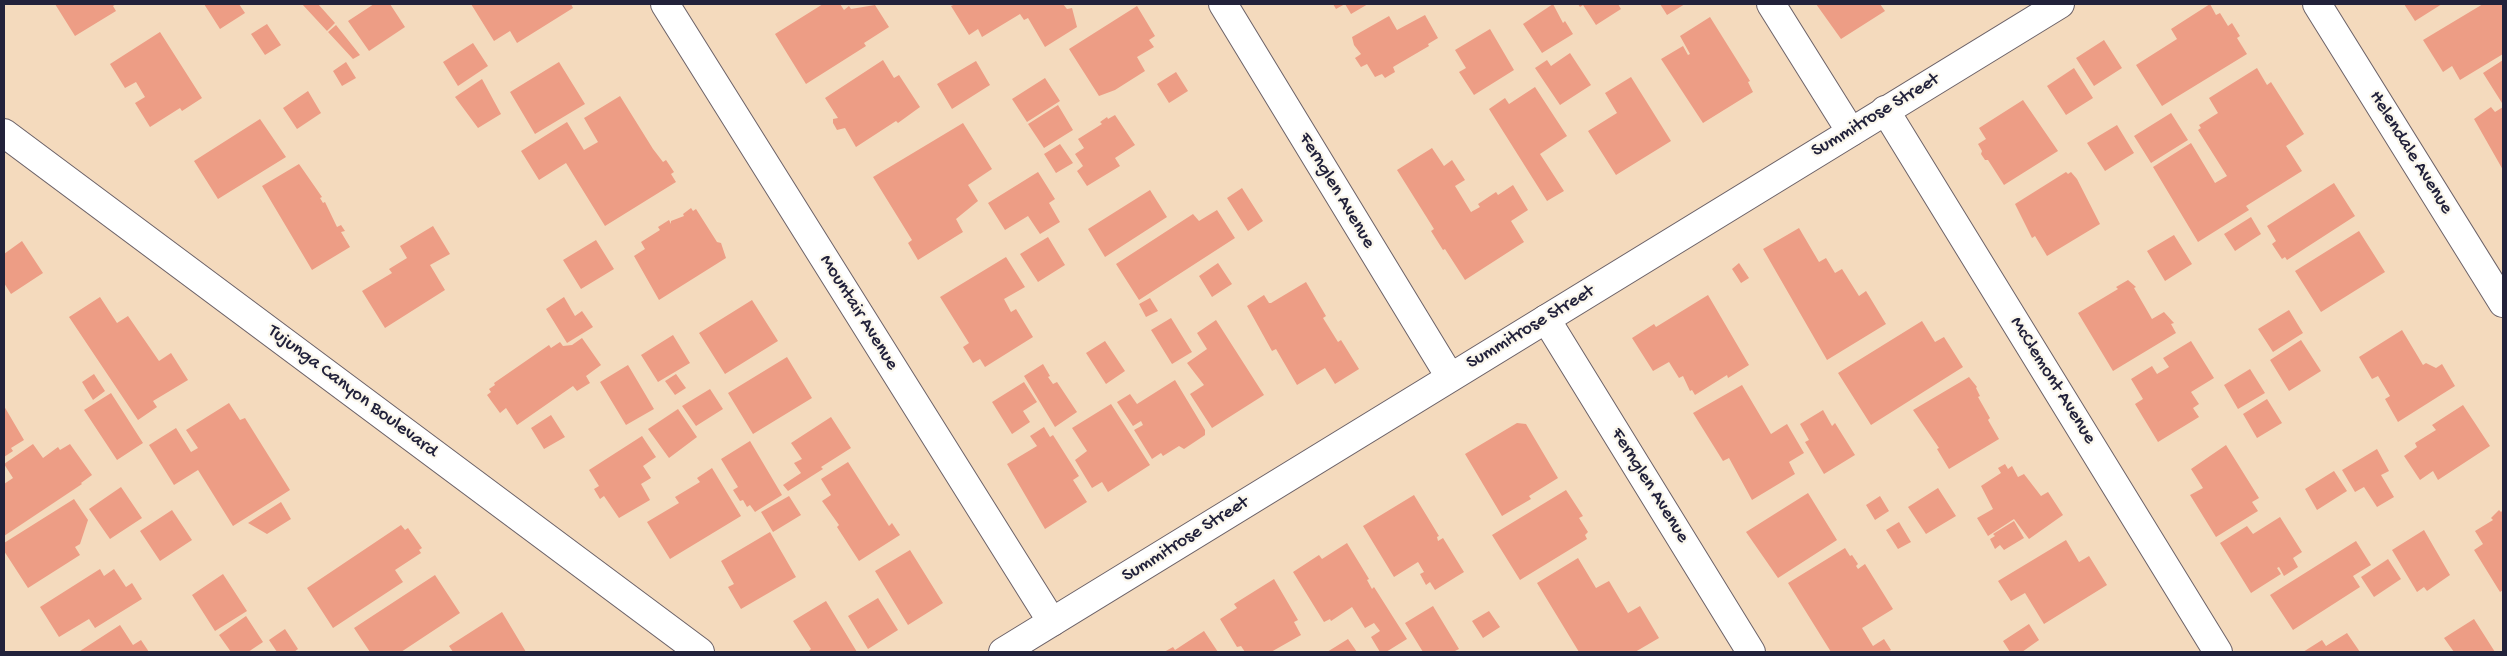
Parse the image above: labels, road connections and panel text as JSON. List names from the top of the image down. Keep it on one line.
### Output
{"streets":{"street":["Summitrose Street","Helendale Avenue","Fernglen Avenue","Mountair Avenue","McClemont Avenue","Tujunga Canyon Boulevard"]},"crossings":[["Summitrose Street","Fernglen Avenue"],["Summitrose Street","Mountair Avenue"],["Summitrose Street","McClemont Avenue"]]}
